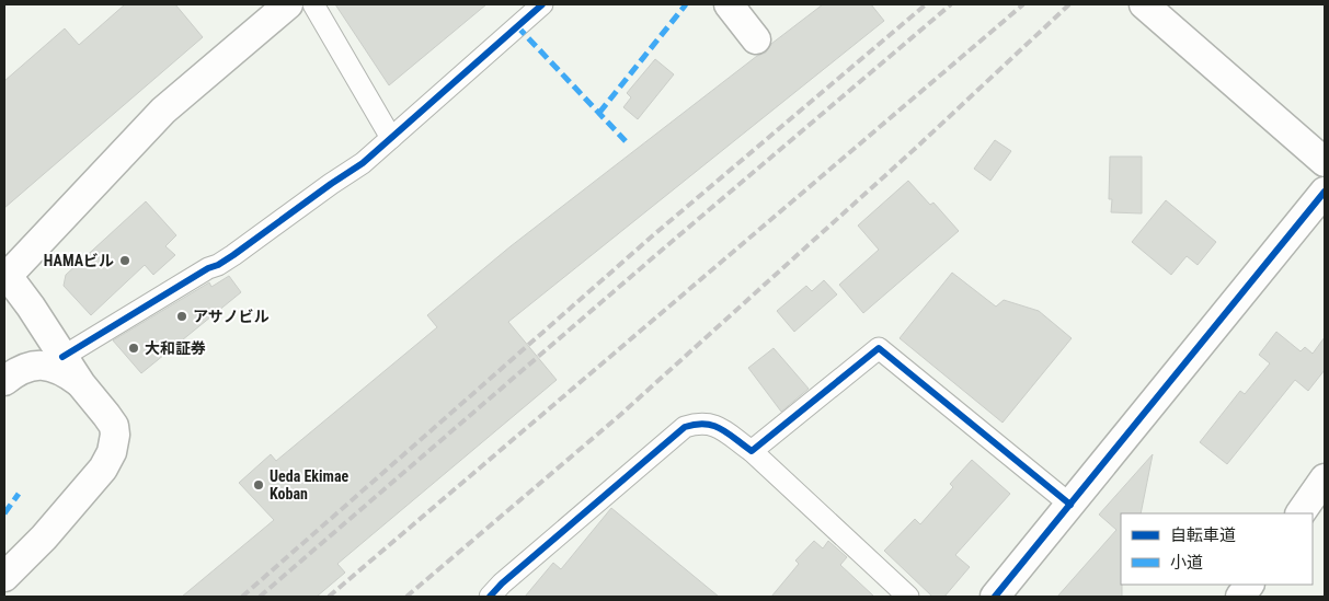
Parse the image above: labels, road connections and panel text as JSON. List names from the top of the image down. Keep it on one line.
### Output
{"places":["HAMAビル","アサノビル","大和証券","Ueda Ekimae Koban"],"legend":["自転車道","小道"]}
